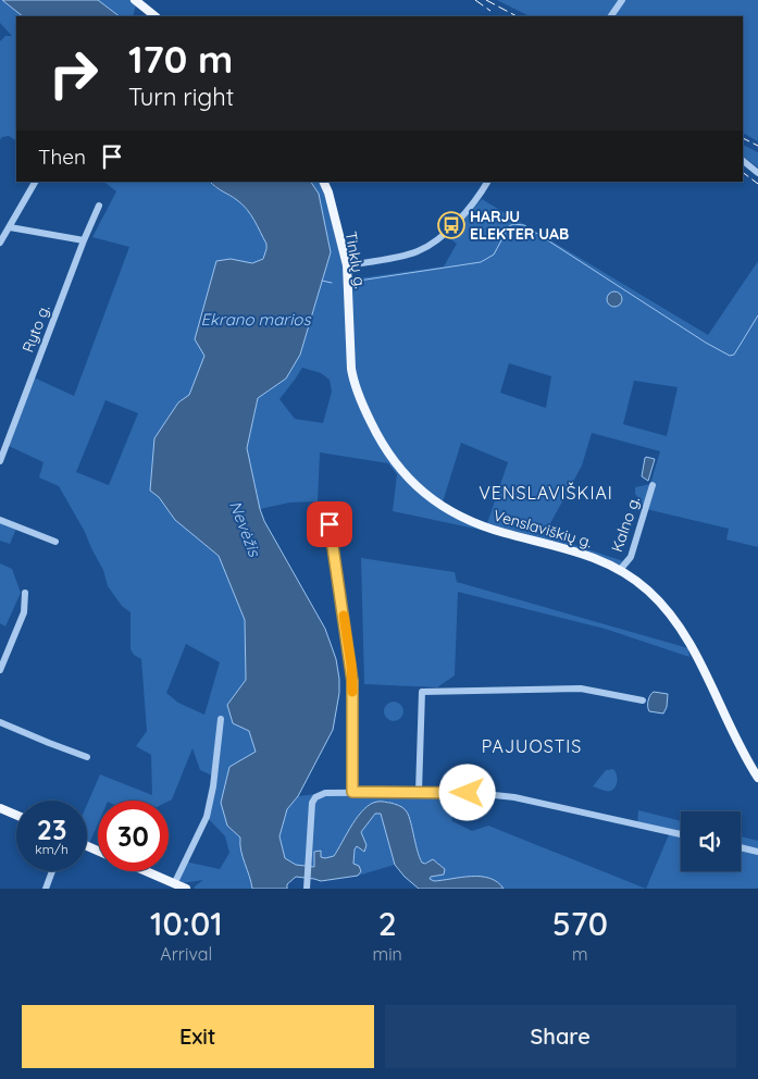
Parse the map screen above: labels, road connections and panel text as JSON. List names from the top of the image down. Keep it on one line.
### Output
{"streets":{"main road":["Tinklų g.","Venslaviškių g."],"street":["Ryto g.","Kalno g."]},"crossings":[["Tinklų g.","Venslaviškių g."],["Kalno g.","Venslaviškių g."]],"districts":["VENSLAVIŠKIAI","PAJUOSTIS"],"water":["Ekrano marios","Nevėžis"],"places":{"bus stop":["HARJU ELEKTER UAB"]},"page":{"turn":["170 m","Turn right"],"then":"Then","speed":"23 km/h","limit":"30","eta":["10:01","Arrival","2","min","570","m"],"buttons":["Exit","Share"]}}
